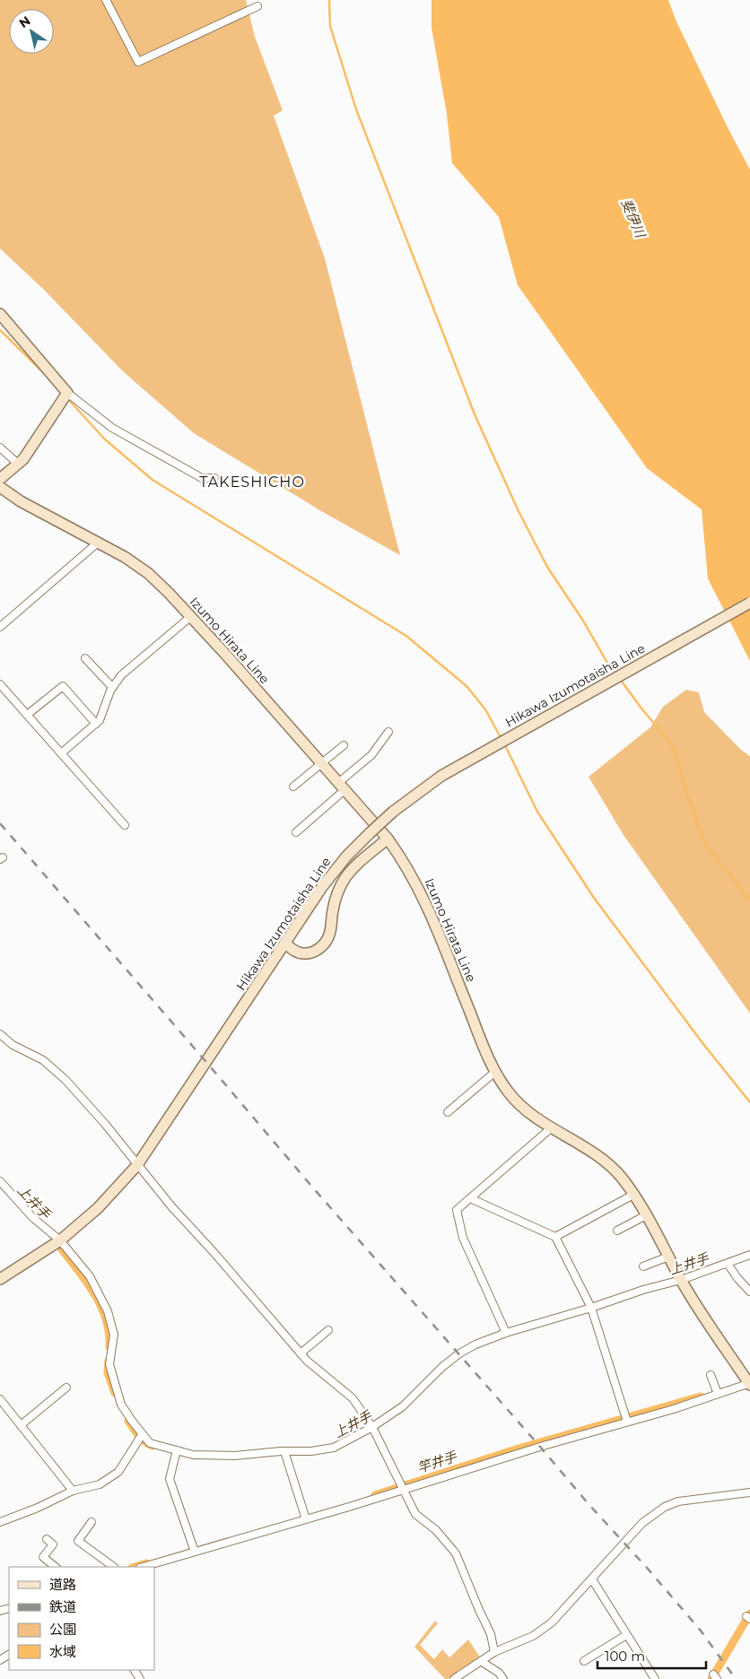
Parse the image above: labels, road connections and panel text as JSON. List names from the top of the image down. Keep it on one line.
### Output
{"streets":{"main road":["Izumo Hirata Line","Hikawa Izumotaisha Line"]},"districts":["TAKESHICHO"],"water":["斐伊川","上井手","竿井手"],"legend":["道路","鉄道","公園","水域"],"scale_bar":"100 m","north":"top left"}
